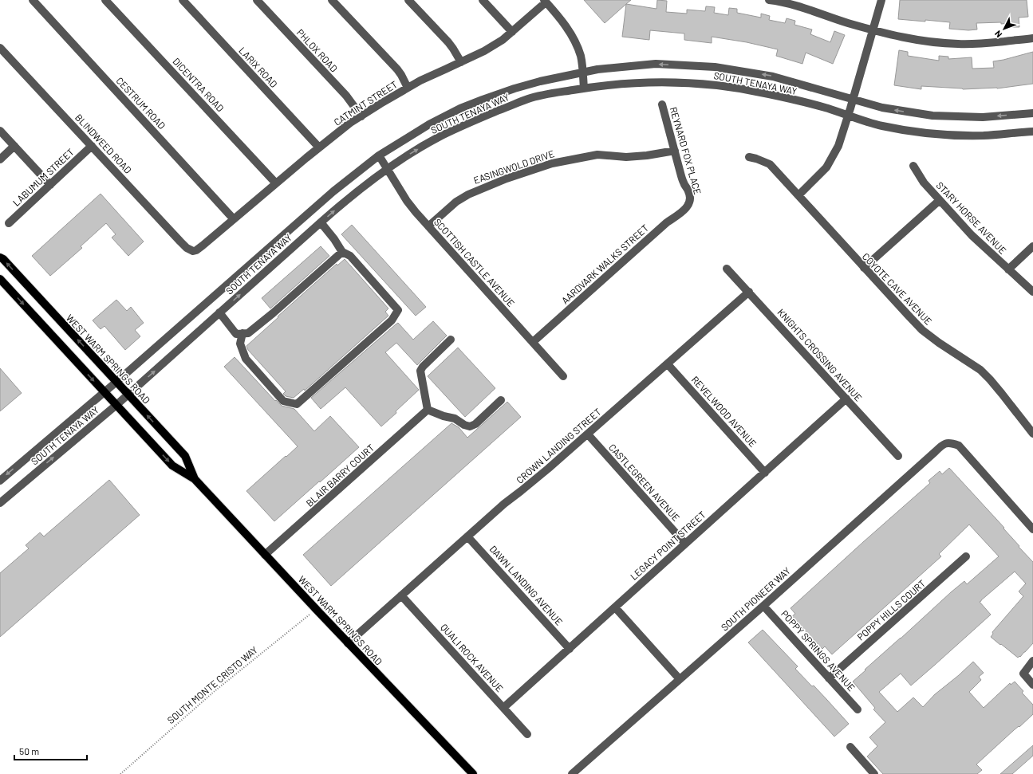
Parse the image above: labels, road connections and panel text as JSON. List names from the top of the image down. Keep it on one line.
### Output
{"streets":{"main road":["WEST WARM SPRINGS ROAD"],"street":["PHLOX ROAD","LARIX ROAD","SOUTH TENAYA WAY","DICENTRA ROAD","CESTRUM ROAD","CATMINT STREET","BLINDWEED ROAD","REYNARD FOX PLACE","EASINGWOLD DRIVE","LABUMUM STREET","STARY HORSE AVENUE","SCOTTISH CASTLE AVENUE","AARDVARK WALKS STREET","COYOTE CAVE AVENUE","KNIGHTS CROSSING AVENUE","REVELWOOD AVENUE","CROWN LANDING STREET","BLAIR BARRY COURT","CASTLEGREEN AVENUE","LEGACY POINT STREET","DAWN LANDING AVENUE","SOUTH PIONEER WAY","POPPY HILLS COURT","POPPY SPRINGS AVENUE","QUALI ROCK AVENUE"],"path":["SOUTH MONTE CRISTO WAY"]},"crossings":[["PHLOX ROAD","CATMINT STREET"],["LARIX ROAD","CATMINT STREET"],["SOUTH TENAYA WAY","SCOTTISH CASTLE AVENUE"],["SOUTH TENAYA WAY","WEST WARM SPRINGS ROAD"],["DICENTRA ROAD","CATMINT STREET"],["CESTRUM ROAD","CATMINT STREET"],["CATMINT STREET","BLINDWEED ROAD"],["BLINDWEED ROAD","LABUMUM STREET"],["REYNARD FOX PLACE","EASINGWOLD DRIVE"],["REYNARD FOX PLACE","AARDVARK WALKS STREET"],["EASINGWOLD DRIVE","SCOTTISH CASTLE AVENUE"],["SCOTTISH CASTLE AVENUE","AARDVARK WALKS STREET"],["KNIGHTS CROSSING AVENUE","CROWN LANDING STREET"],["KNIGHTS CROSSING AVENUE","LEGACY POINT STREET"],["WEST WARM SPRINGS ROAD","CROWN LANDING STREET"],["WEST WARM SPRINGS ROAD","BLAIR BARRY COURT"],["WEST WARM SPRINGS ROAD","SOUTH MONTE CRISTO WAY"],["REVELWOOD AVENUE","CROWN LANDING STREET"],["REVELWOOD AVENUE","LEGACY POINT STREET"],["CROWN LANDING STREET","CASTLEGREEN AVENUE"],["CROWN LANDING STREET","DAWN LANDING AVENUE"],["CROWN LANDING STREET","QUALI ROCK AVENUE"],["CASTLEGREEN AVENUE","LEGACY POINT STREET"],["LEGACY POINT STREET","DAWN LANDING AVENUE"],["LEGACY POINT STREET","QUALI ROCK AVENUE"],["SOUTH PIONEER WAY","POPPY SPRINGS AVENUE"],["POPPY HILLS COURT","POPPY SPRINGS AVENUE"]],"scale_bar":"50 m","north":"bottom left"}
